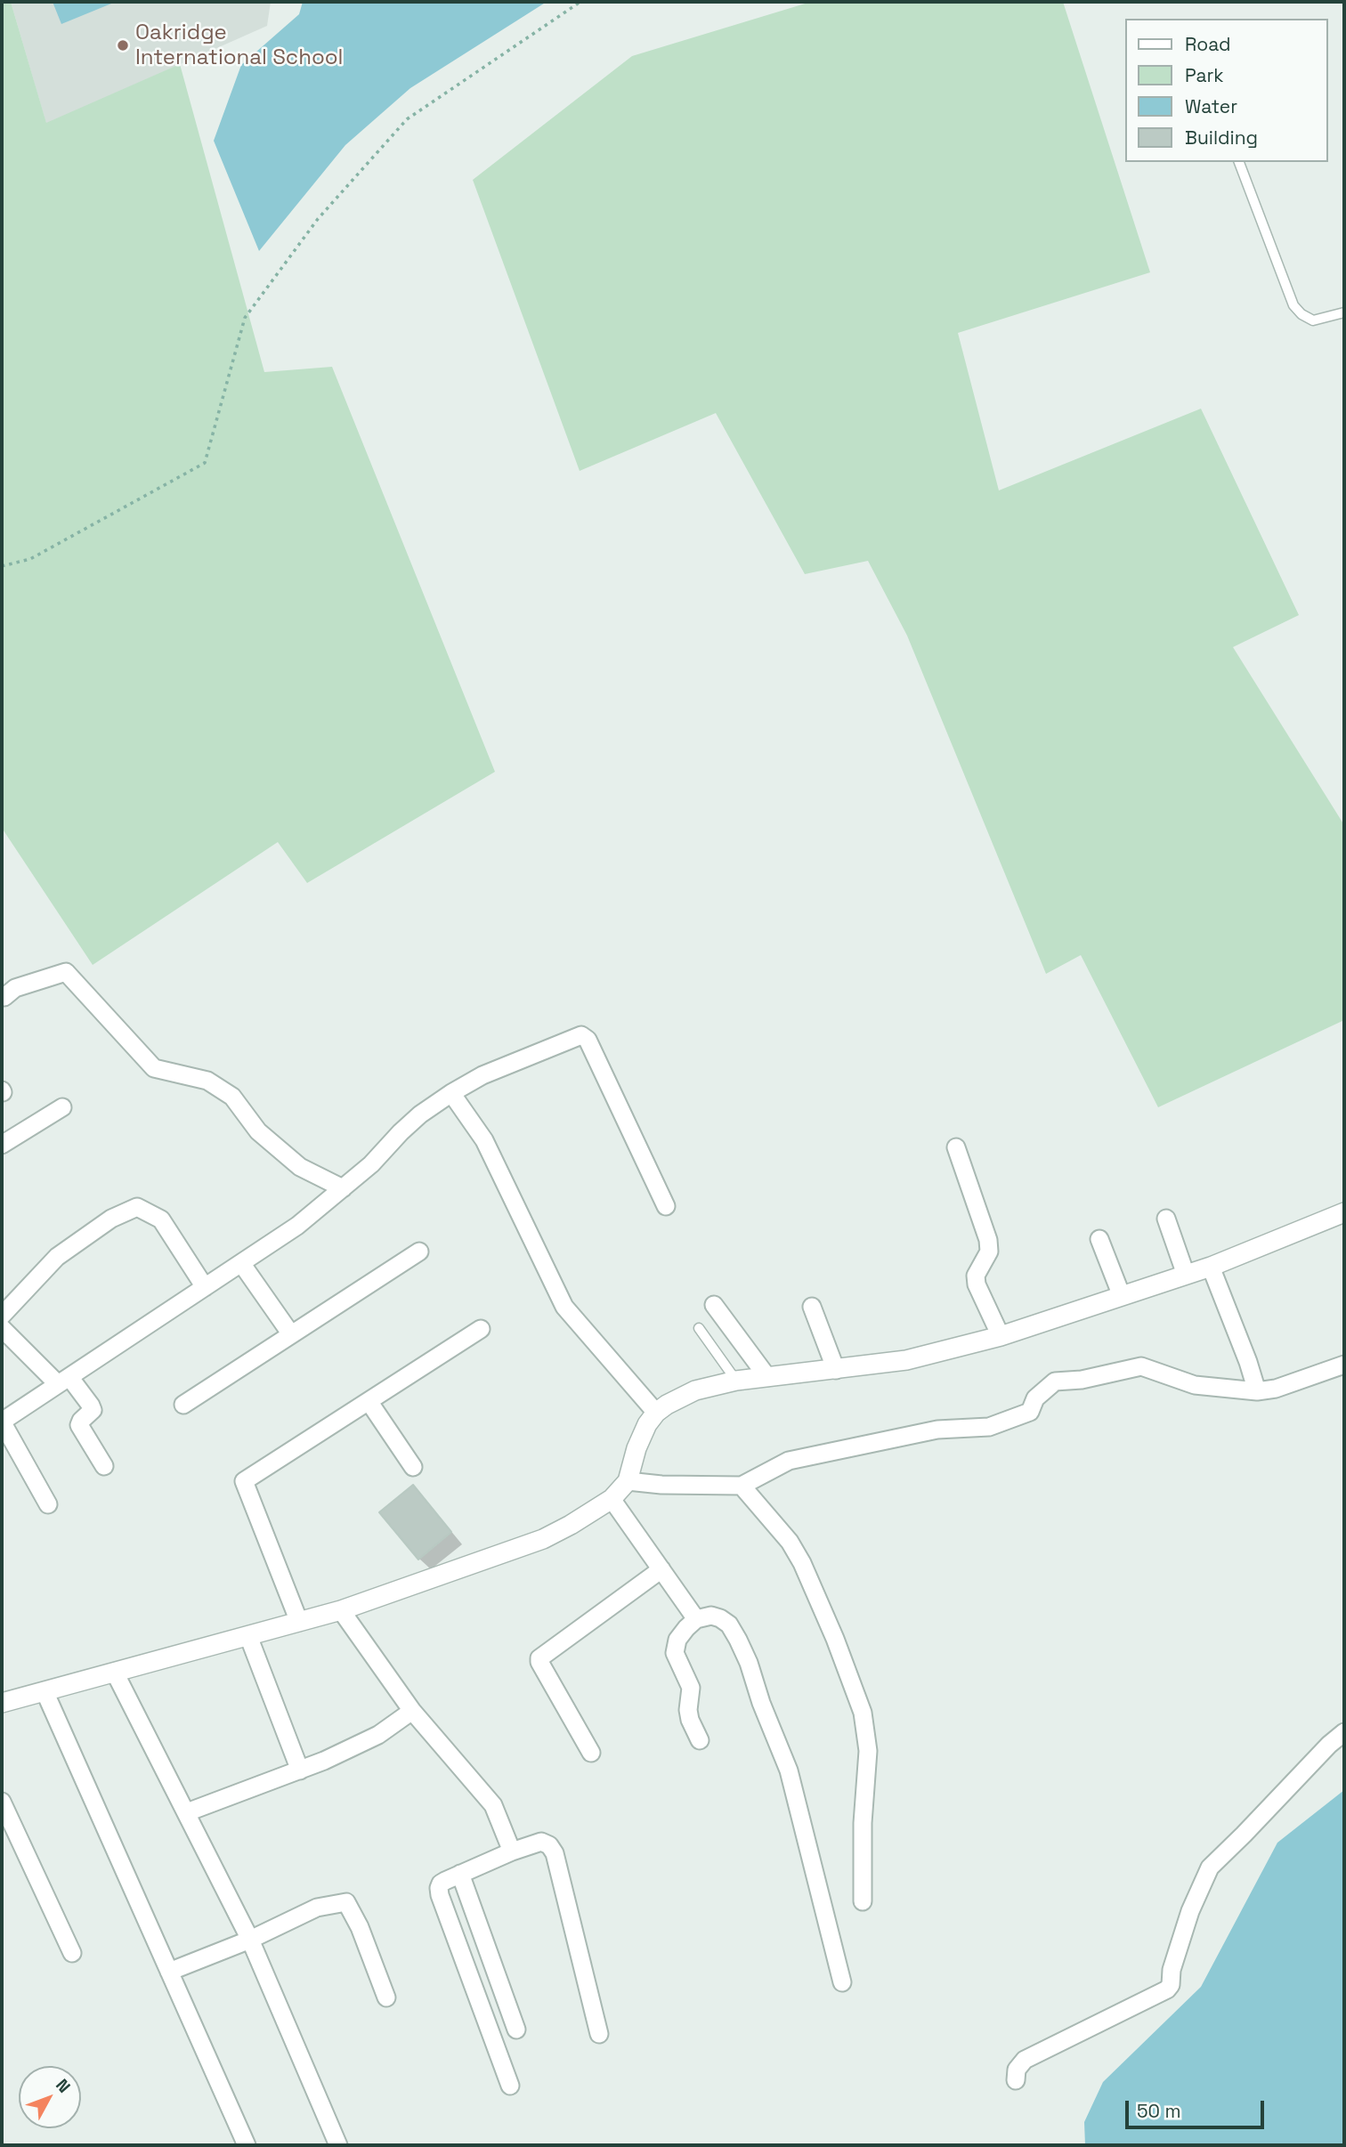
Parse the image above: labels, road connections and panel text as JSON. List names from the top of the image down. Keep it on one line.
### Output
{"places":["Oakridge International School"],"legend":["Road","Park","Water","Building"],"scale_bar":"50 m","north":"top right"}
